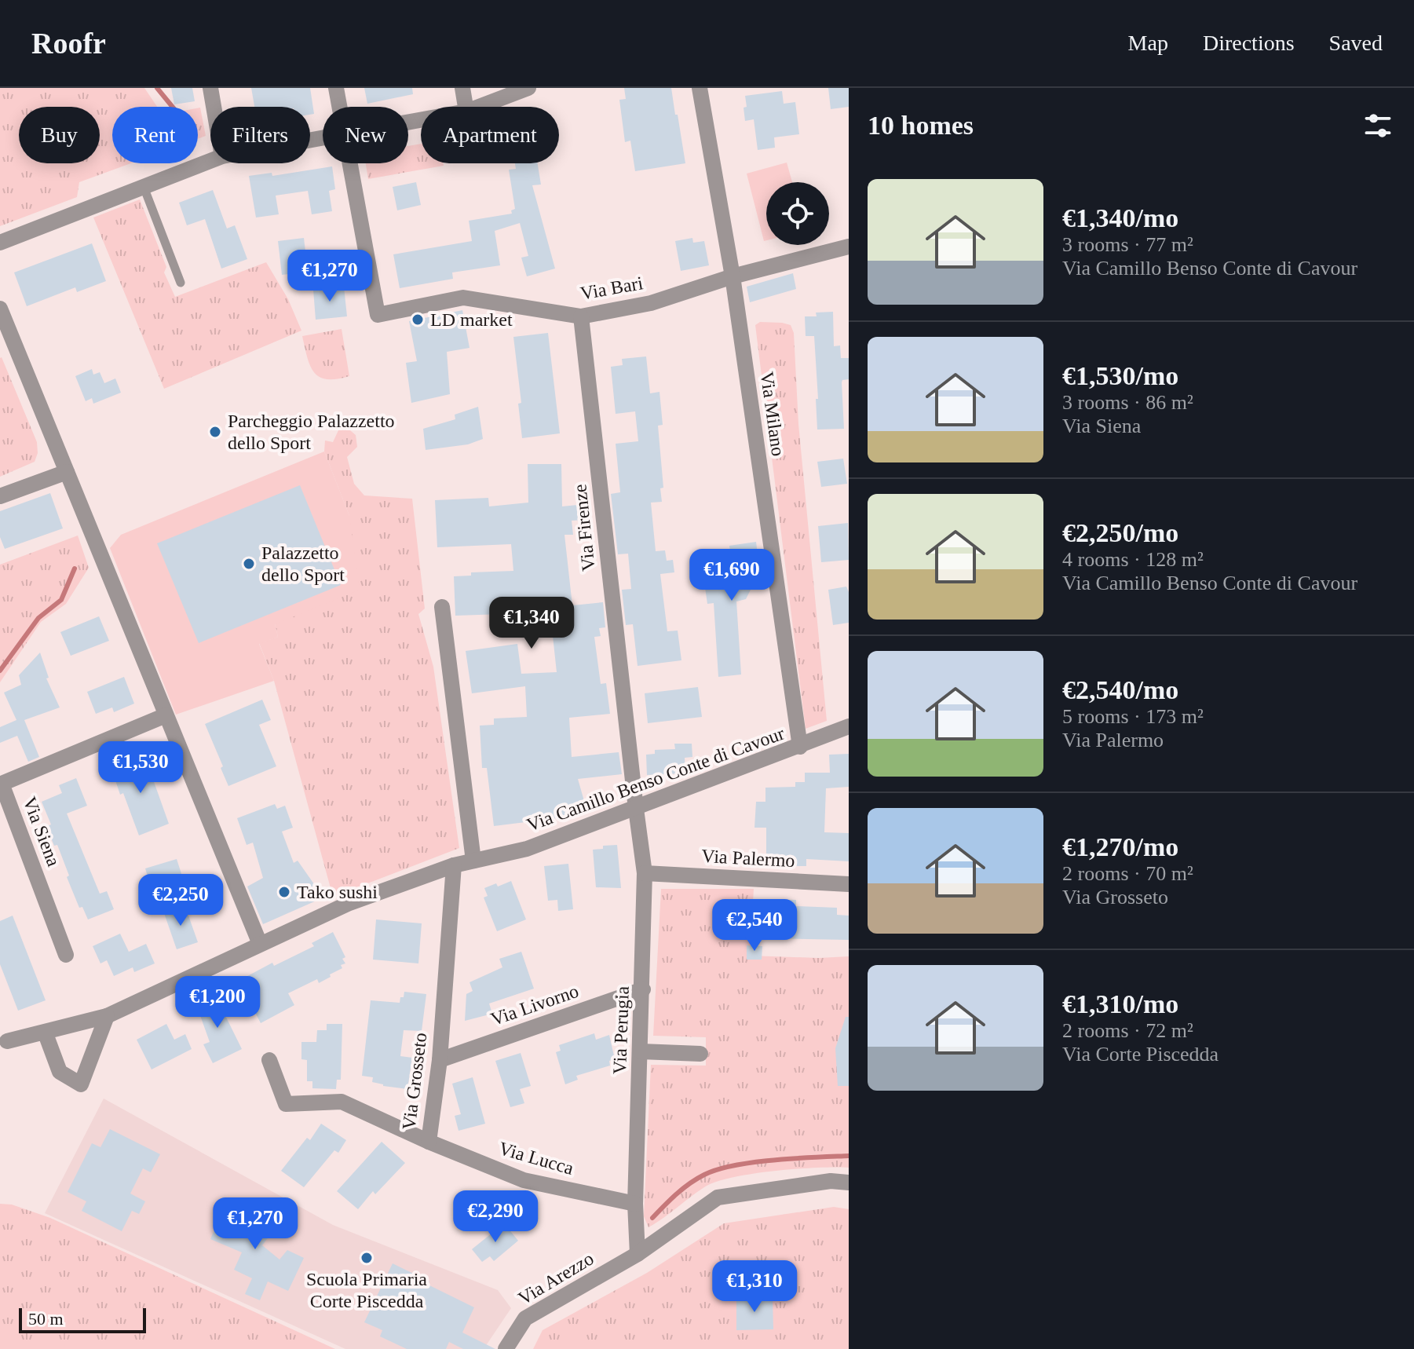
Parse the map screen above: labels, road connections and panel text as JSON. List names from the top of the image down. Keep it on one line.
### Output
{"streets":{"street":["Via Bari","Via Milano","Via Firenze","Via Camillo Benso Conte di Cavour","Via Siena","Via Palermo","Via Livorno","Via Perugia","Via Grosseto","Via Lucca","Via Arezzo"]},"crossings":[["Via Bari","Via Milano"],["Via Bari","Via Firenze"],["Via Milano","Via Camillo Benso Conte di Cavour"],["Via Firenze","Via Camillo Benso Conte di Cavour"],["Via Firenze","Via Perugia"],["Via Camillo Benso Conte di Cavour","Via Perugia"],["Via Camillo Benso Conte di Cavour","Via Grosseto"],["Via Palermo","Via Perugia"],["Via Livorno","Via Perugia"],["Via Livorno","Via Grosseto"],["Via Perugia","Via Lucca"],["Via Perugia","Via Arezzo"],["Via Grosseto","Via Lucca"]],"places":["LD market","Parcheggio Palazzetto dello Sport","Palazzetto dello Sport","Tako sushi","Scuola Primaria Corte Piscedda"],"scale_bar":"50 m","page":{"header":"Roofr","nav":["Map","Directions","Saved"],"heading":"10 homes","chip":["Buy","Rent","Filters","New","Apartment"],"list":[{"name":"€1,340/mo","note":"3 rooms · 77 m² · Via Camillo Benso Conte di Cavour"},{"name":"€1,530/mo","note":"3 rooms · 86 m² · Via Siena"},{"name":"€2,250/mo","note":"4 rooms · 128 m² · Via Camillo Benso Conte di Cavour"},{"name":"€2,540/mo","note":"5 rooms · 173 m² · Via Palermo"},{"name":"€1,270/mo","note":"2 rooms · 70 m² · Via Grosseto"},{"name":"€1,310/mo","note":"2 rooms · 72 m² · Via Corte Piscedda"}],"price":["€1,270","€1,690","€1,340","€1,530","€2,250","€2,540","€1,200","€2,290","€1,270","€1,310"],"scale":"50 m"}}
